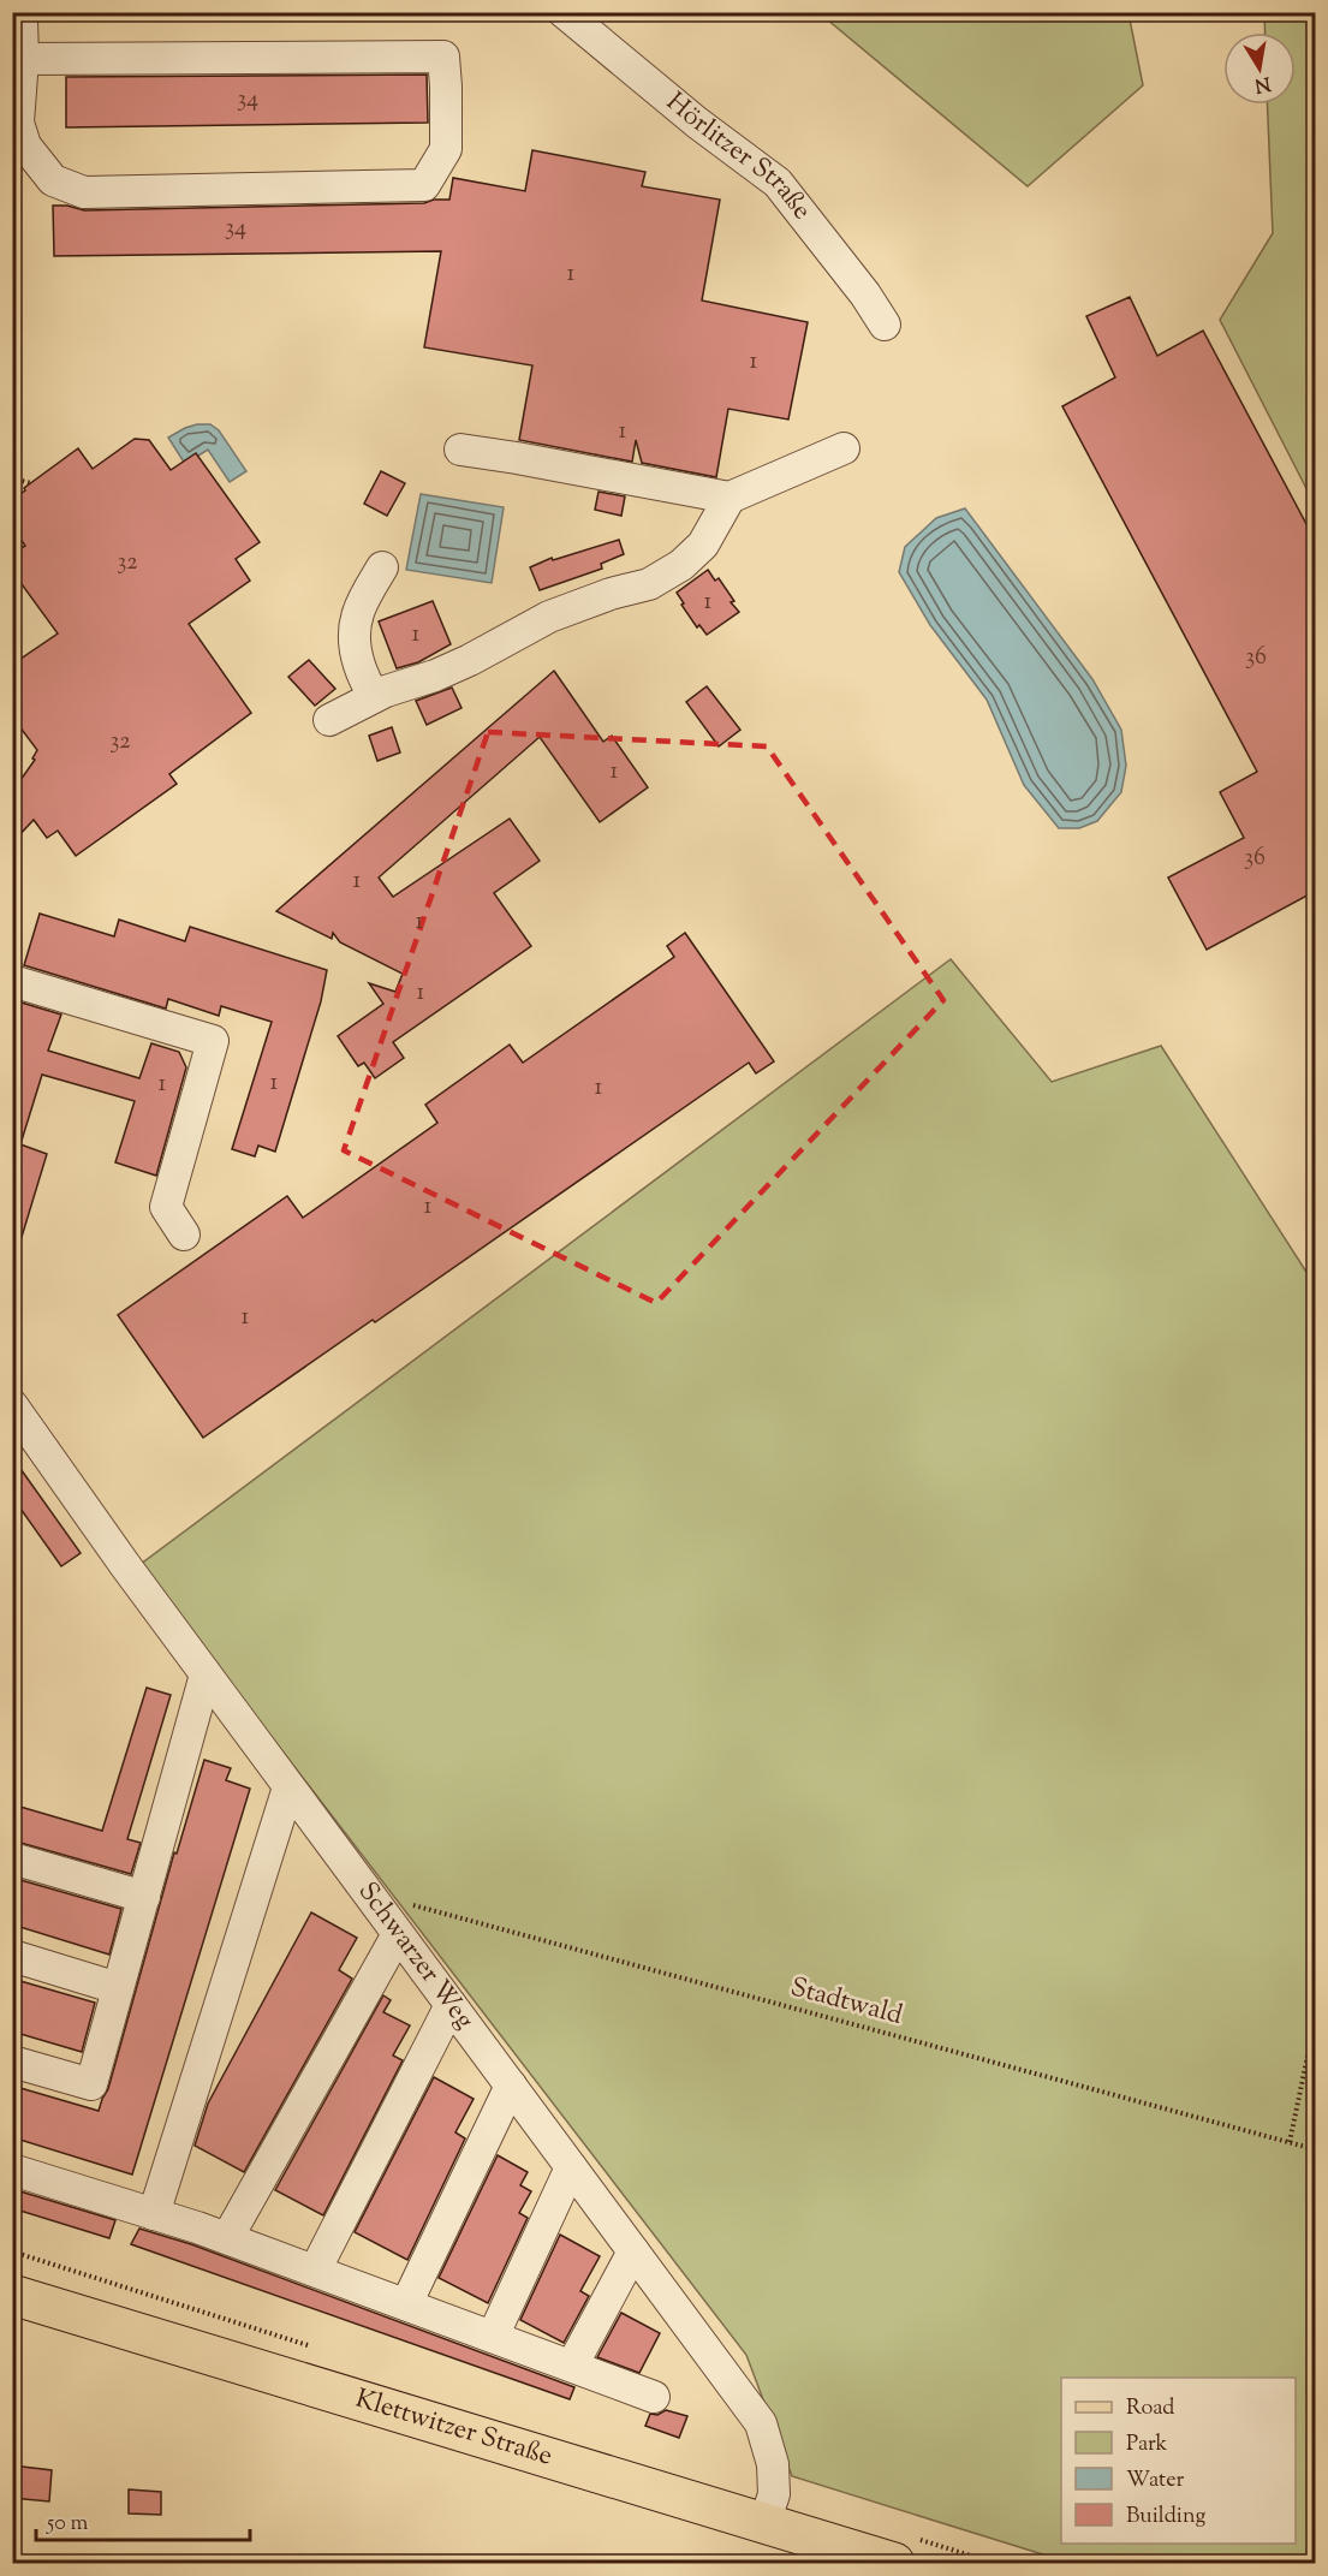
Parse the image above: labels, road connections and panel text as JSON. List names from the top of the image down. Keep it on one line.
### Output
{"streets":{"main road":["Klettwitzer Straße"],"street":["Hörlitzer Straße","Schwarzer Weg"],"path":["Stadtwald"]},"crossings":[["Schwarzer Weg","Stadtwald"],["Schwarzer Weg","Klettwitzer Straße"]],"house_numbers":["34","34","1","1","1","32","1","1","36","32","1","36","1","1","1","1","1","1","1","1"],"legend":["Road","Park","Water","Building"],"scale_bar":"50 m","north":"bottom"}
